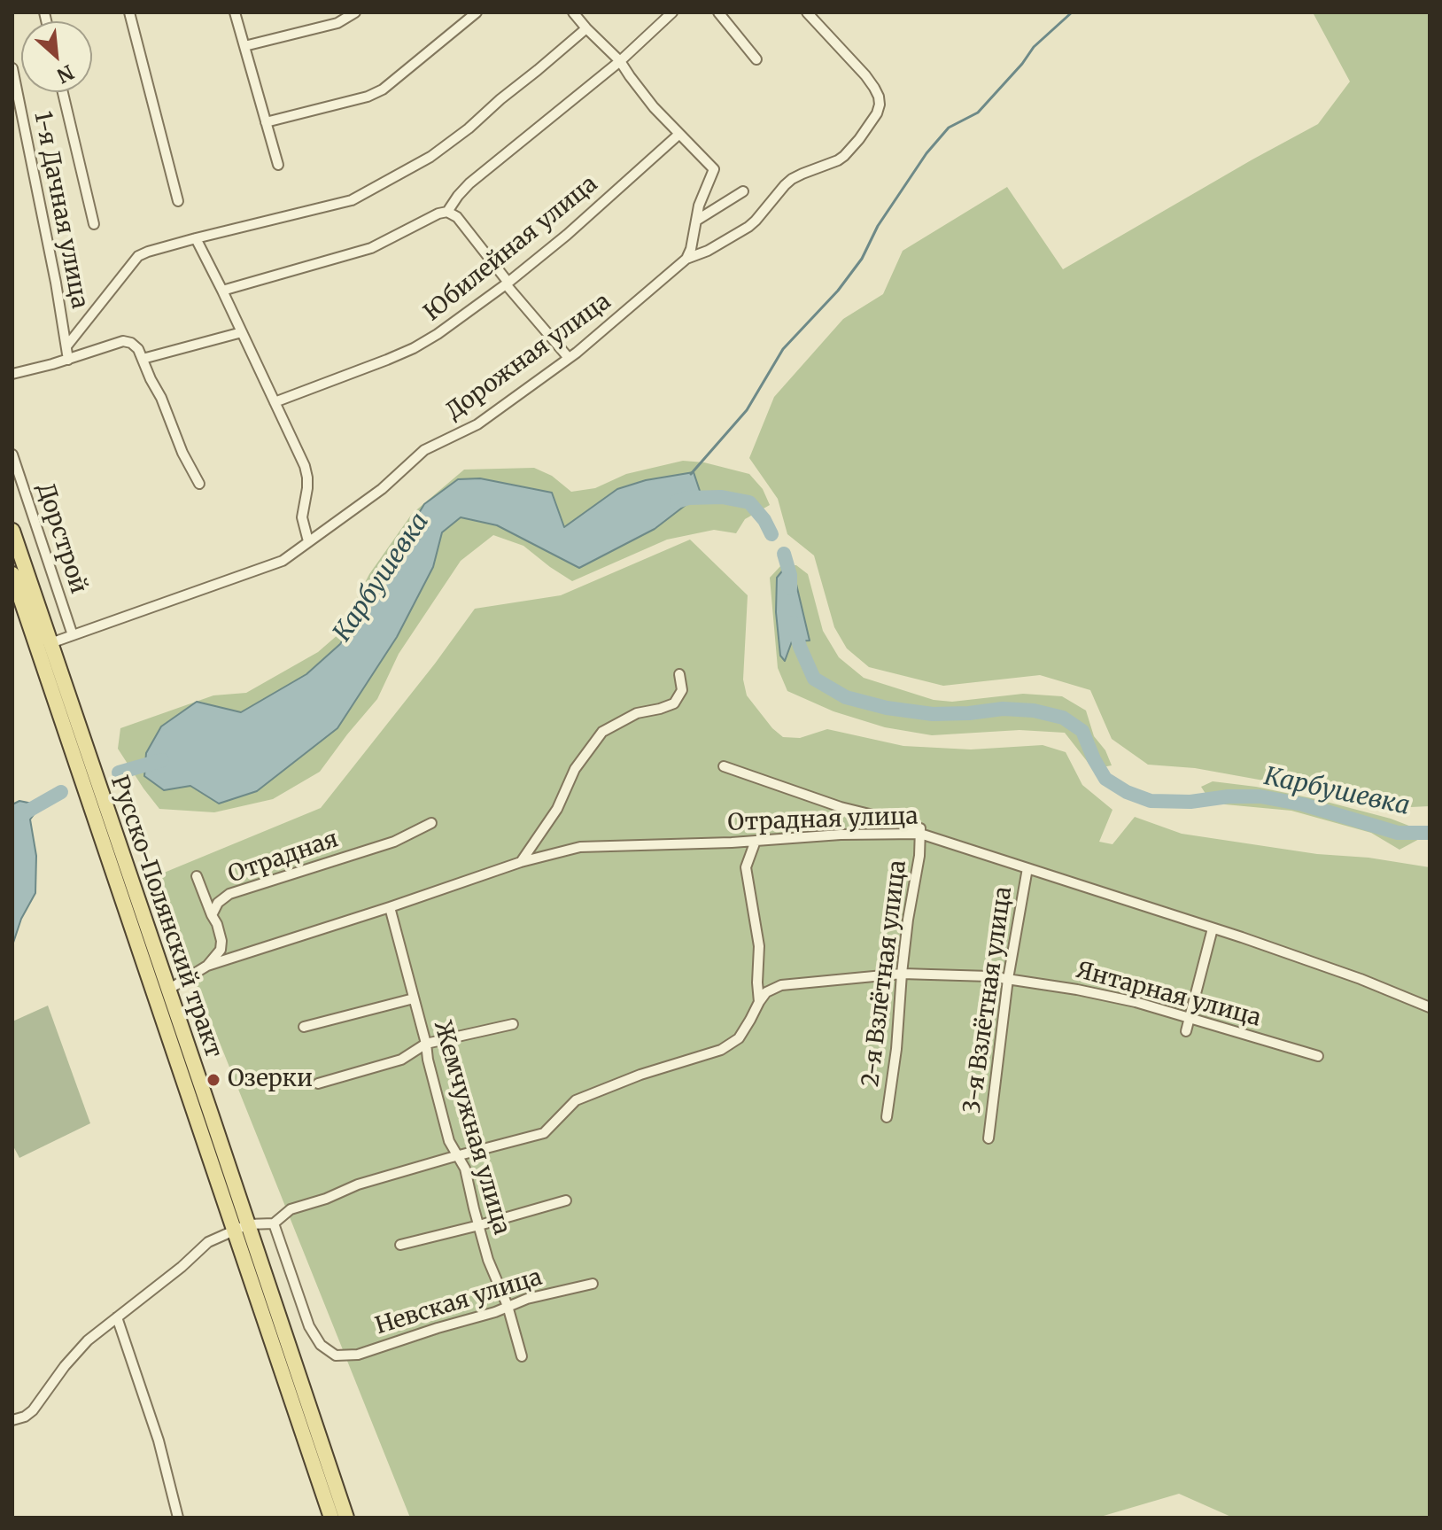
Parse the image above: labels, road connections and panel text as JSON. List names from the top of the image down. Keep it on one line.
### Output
{"streets":{"main road":["Русско-Полянский тракт"],"street":["1-я Дачная улица","Юбилейная улица","Дорожная улица","Дорстрой","Отрадная улица","Отрадная","2-я Взлётная улица","Янтарная улица","3-я Взлётная улица","Жемчужная улица","Невская улица"]},"crossings":[["Дорожная улица","Дорстрой"],["Дорожная улица","Русско-Полянский тракт"],["Отрадная улица","Отрадная"],["Отрадная улица","2-я Взлётная улица"],["Отрадная улица","3-я Взлётная улица"],["Отрадная улица","Жемчужная улица"],["2-я Взлётная улица","Янтарная улица"],["Янтарная улица","3-я Взлётная улица"],["Жемчужная улица","Невская улица"]],"water":["Карбушевка"],"places":["Озерки"],"north":"bottom right"}
